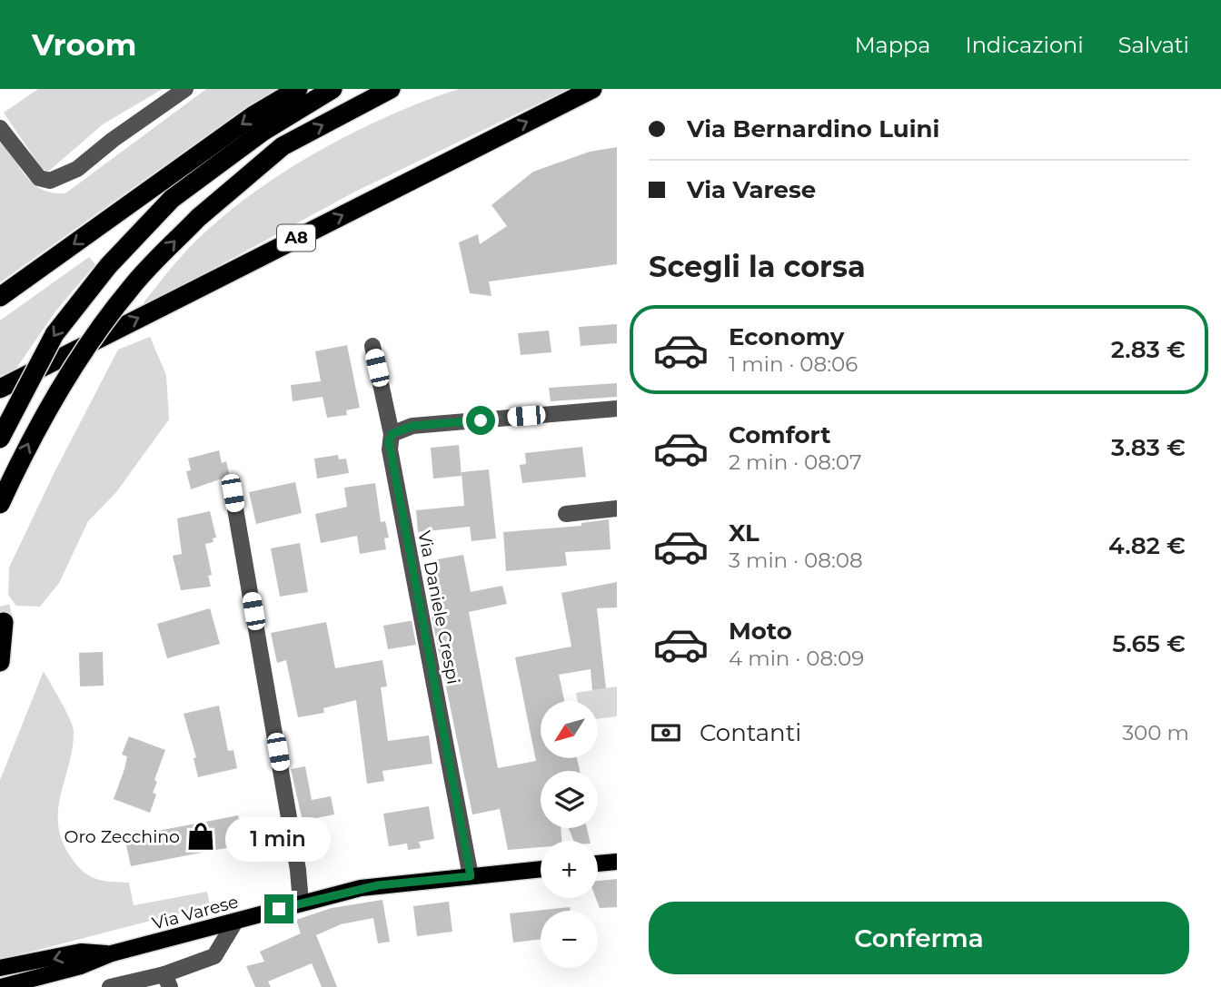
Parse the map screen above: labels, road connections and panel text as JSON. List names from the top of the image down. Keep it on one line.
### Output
{"streets":{"highway":["A8"],"main road":["Via Varese"],"street":["Via Daniele Crespi"]},"crossings":[["Via Daniele Crespi","Via Varese"]],"places":{"shop":["Oro Zecchino"]},"north":"bottom left","page":{"header":"Vroom","nav":["Mappa","Indicazioni","Salvati"],"banner":["Via Bernardino Luini","Via Varese"],"heading":"Scegli la corsa","list":[{"name":"Economy","note":"1 min · 08:06","value":"2.83 €"},{"name":"Comfort","note":"2 min · 08:07","value":"3.83 €"},{"name":"XL","note":"3 min · 08:08","value":"4.82 €"},{"name":"Moto","note":"4 min · 08:09","value":"5.65 €"}],"pay":["Contanti","300 m"],"map_buttons":["+","−"],"bubble":"1 min","buttons":"Conferma"}}
